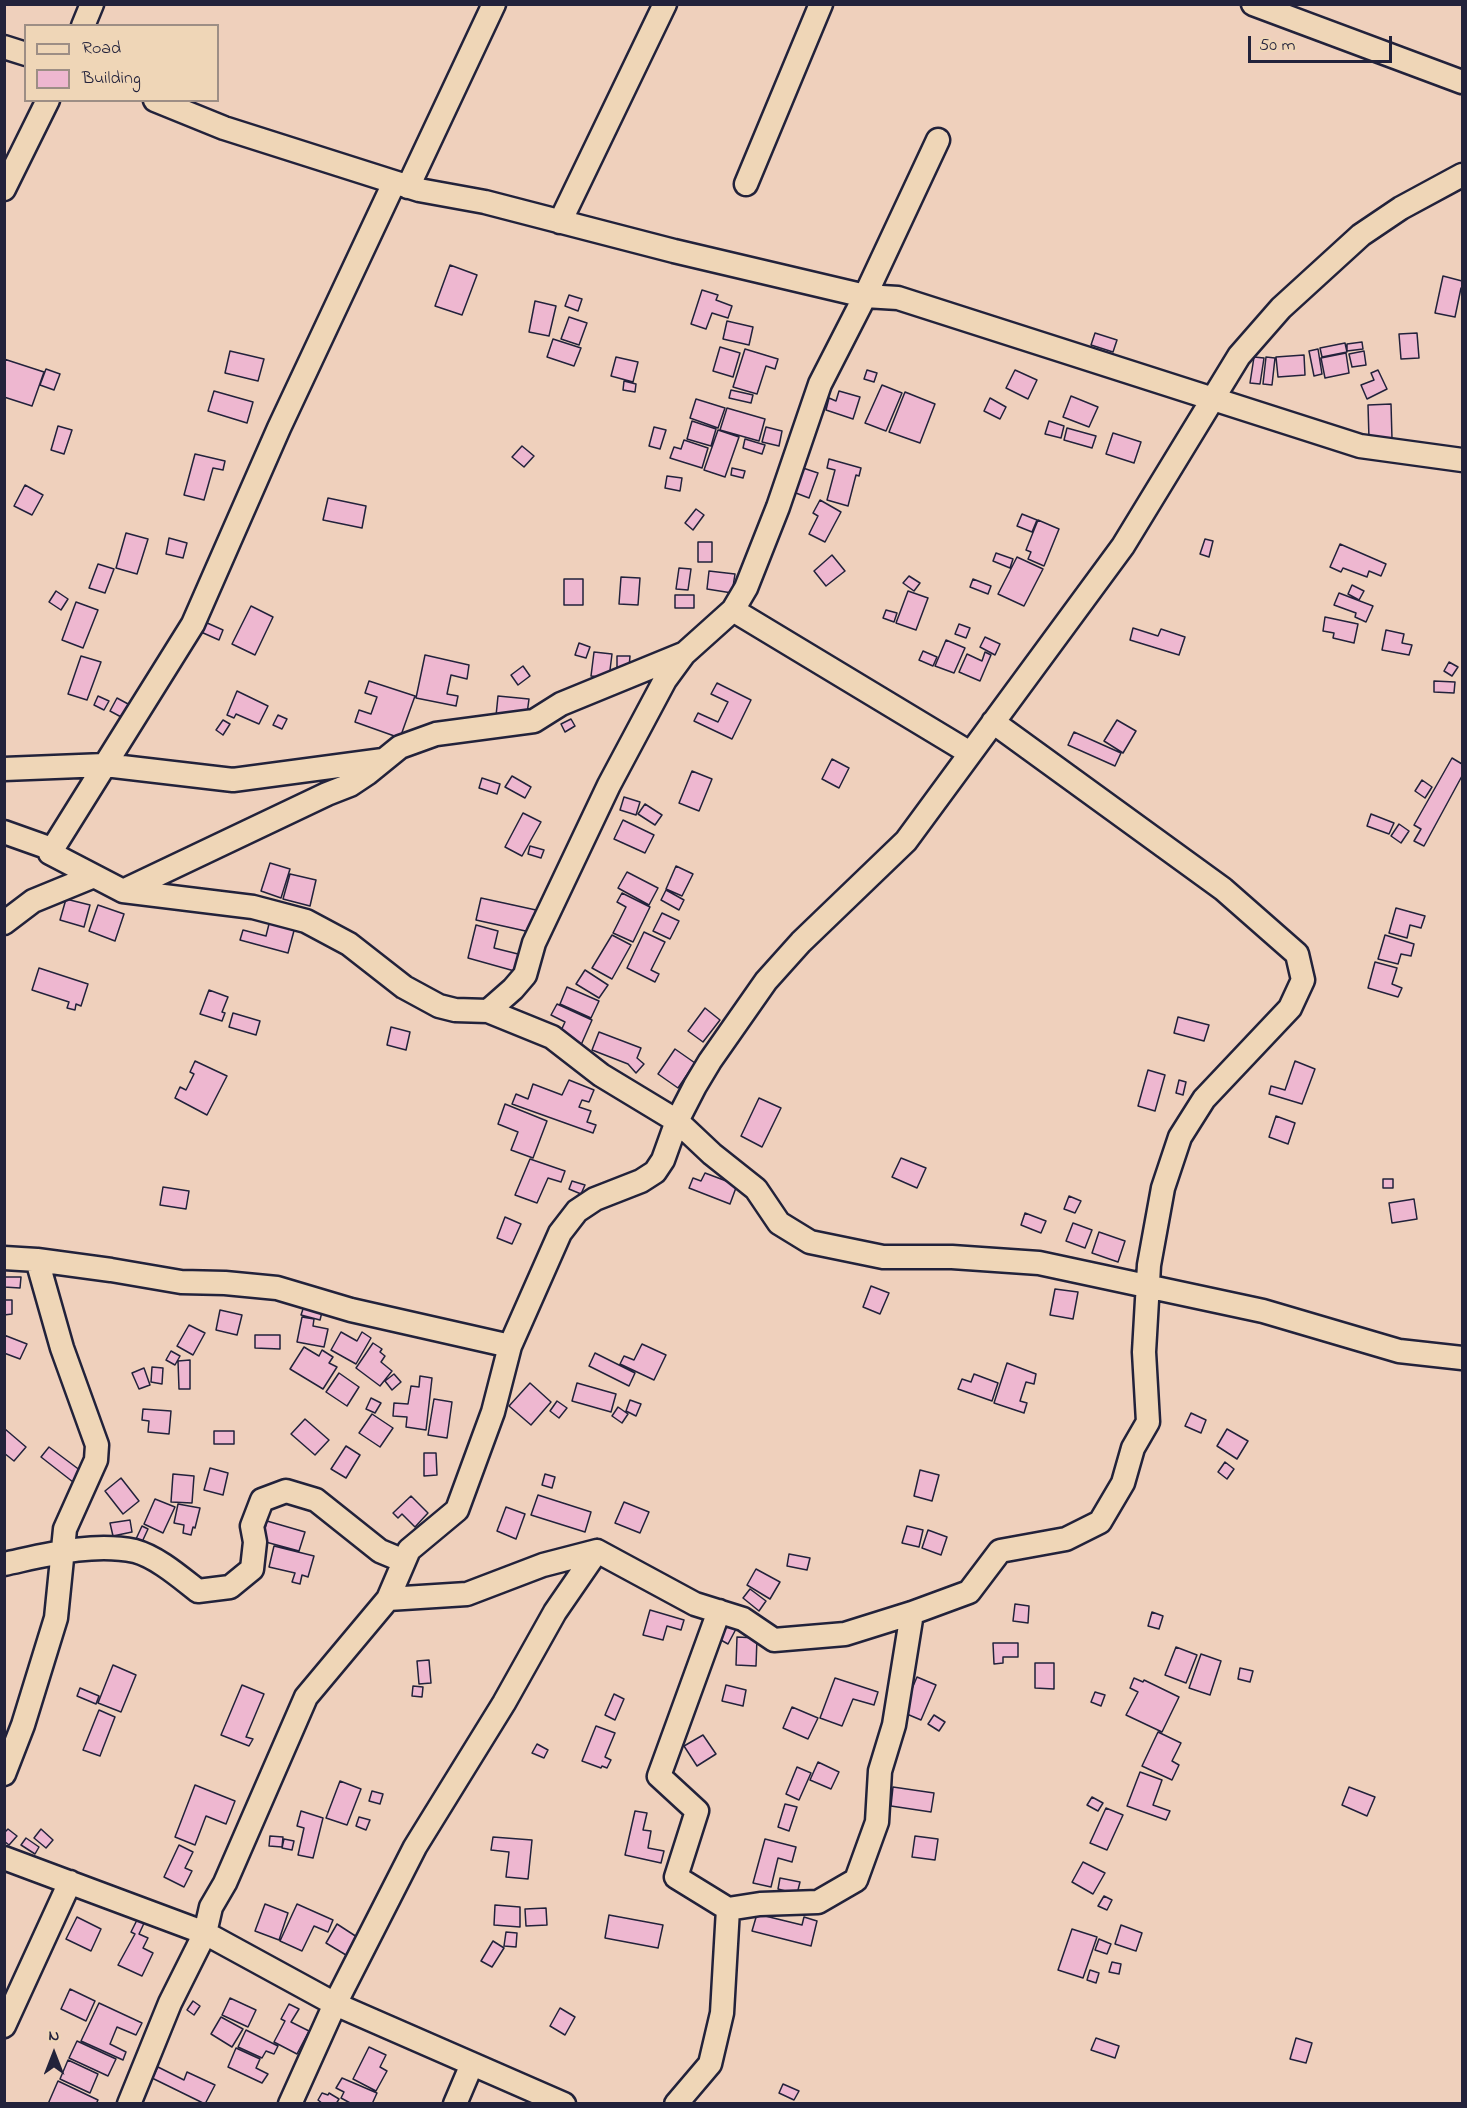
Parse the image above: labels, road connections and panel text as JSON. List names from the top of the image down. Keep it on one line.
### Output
{"legend":["Road","Building"],"scale_bar":"50 m","north":"top"}
